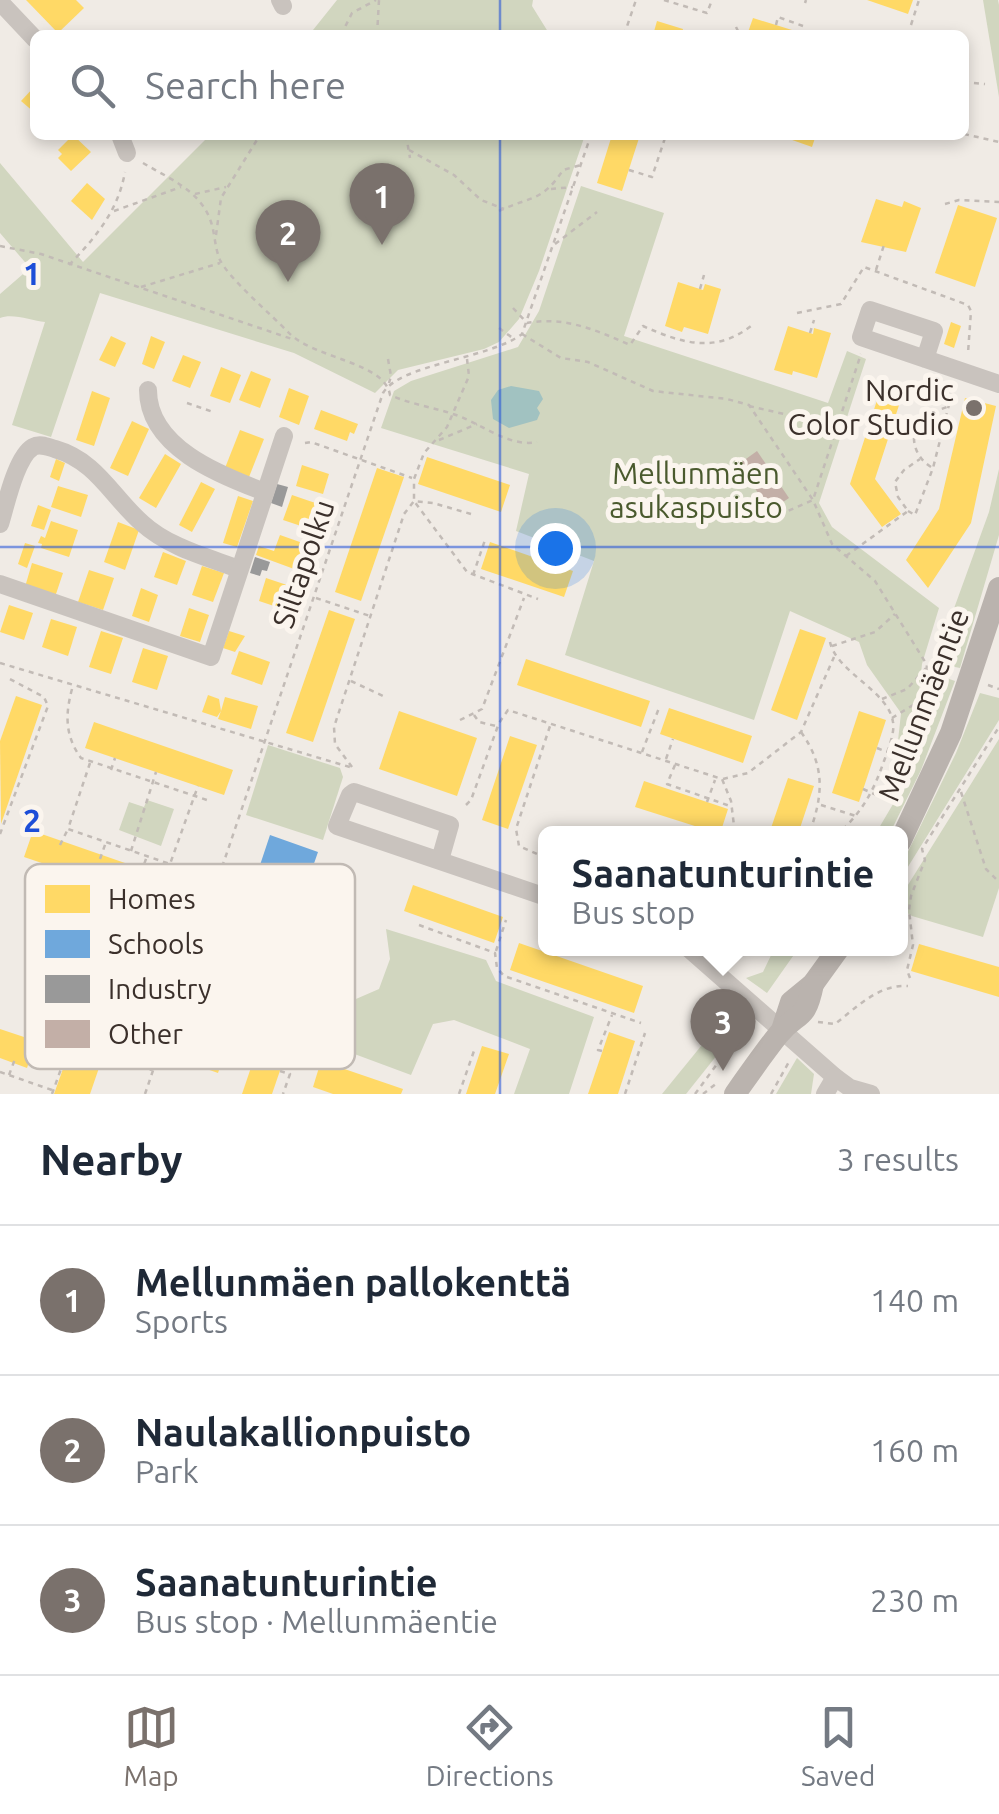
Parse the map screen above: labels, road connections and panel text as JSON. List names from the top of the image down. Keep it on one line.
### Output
{"streets":{"main road":["Mellunmäentie"],"path":["Siltapolku"]},"parks":["Mellunmäen asukaspuisto"],"places":["Nordic Color Studio"],"legend":["Homes","Schools","Industry","Other"],"page":{"search":"Search here","pins":["1","2","3"],"popup":["Saanatunturintie","Bus stop"],"heading":["Nearby","3 results"],"list":[{"mark":"1","name":"Mellunmäen pallokenttä","note":"Sports","value":"140 m"},{"mark":"2","name":"Naulakallionpuisto","note":"Park","value":"160 m"},{"mark":"3","name":"Saanatunturintie","note":"Bus stop · Mellunmäentie","value":"230 m"}],"nav":["Map","Directions","Saved"]},"grid":{"rows":["1","2"]}}
